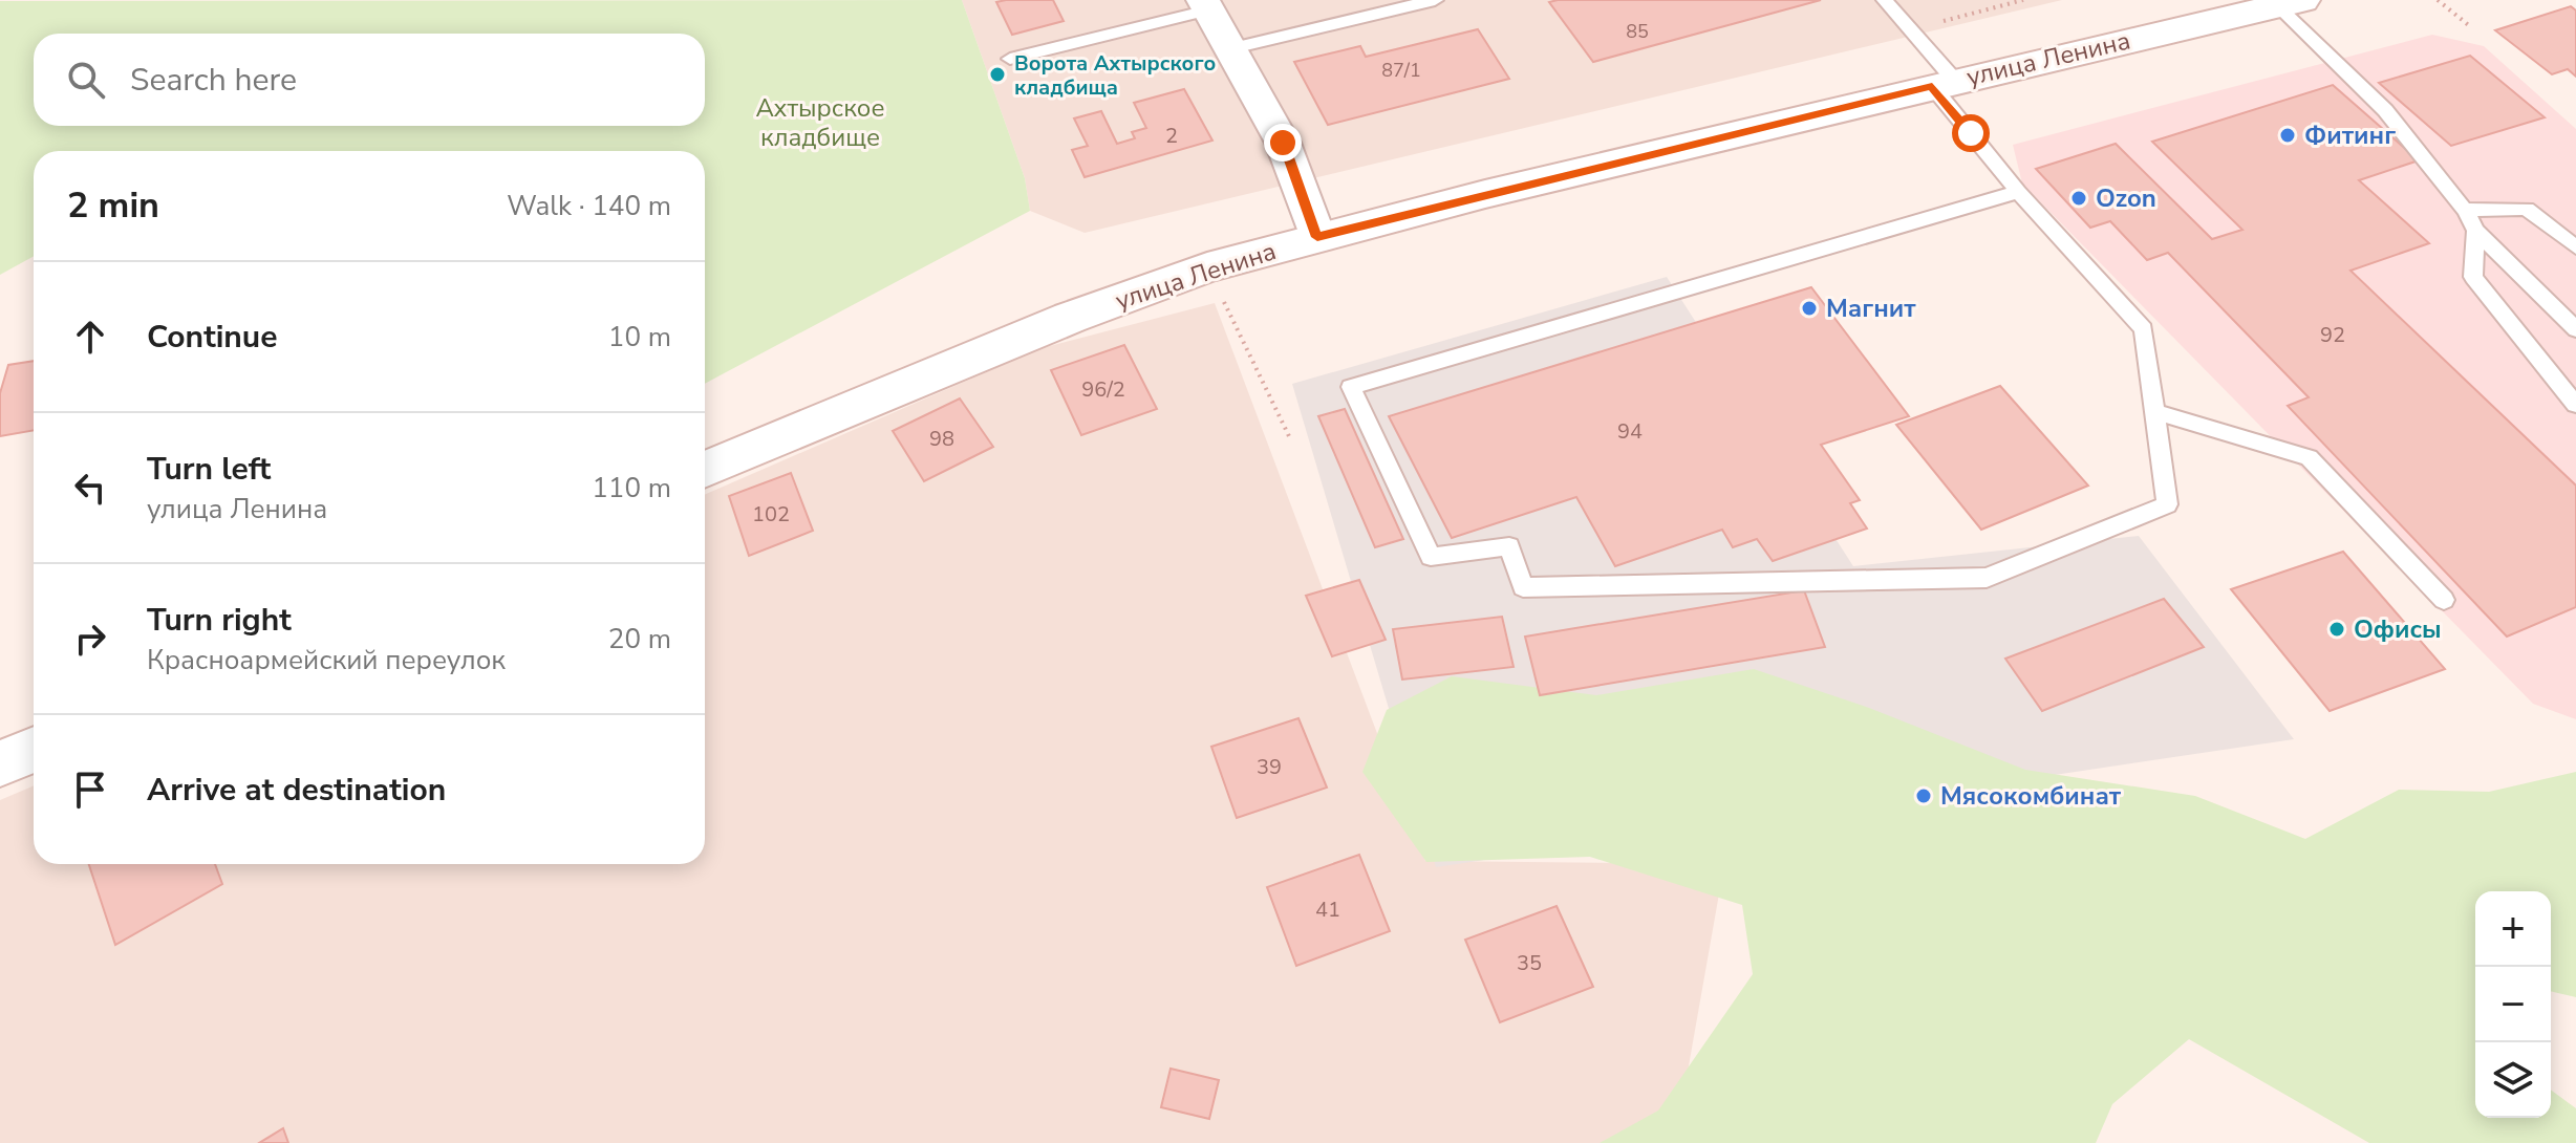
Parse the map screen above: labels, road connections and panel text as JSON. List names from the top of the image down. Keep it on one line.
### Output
{"streets":{"main road":["улица Ленина"]},"parks":["Ахтырское кладбище"],"places":["Ворота Ахтырского кладбища","Фитинг","Ozon","Магнит","Офисы","Мясокомбинат"],"house_numbers":["85","87/1","2","92","96/2","94","98","102","39","41","35"],"page":{"search":"Search here","heading":["2 min","Walk · 140 m"],"list":[["Continue","10 m"],["Turn left","улица Ленина","110 m"],["Turn right","Красноармейский переулок","20 m"],"Arrive at destination"],"map_buttons":["+","−"]}}
